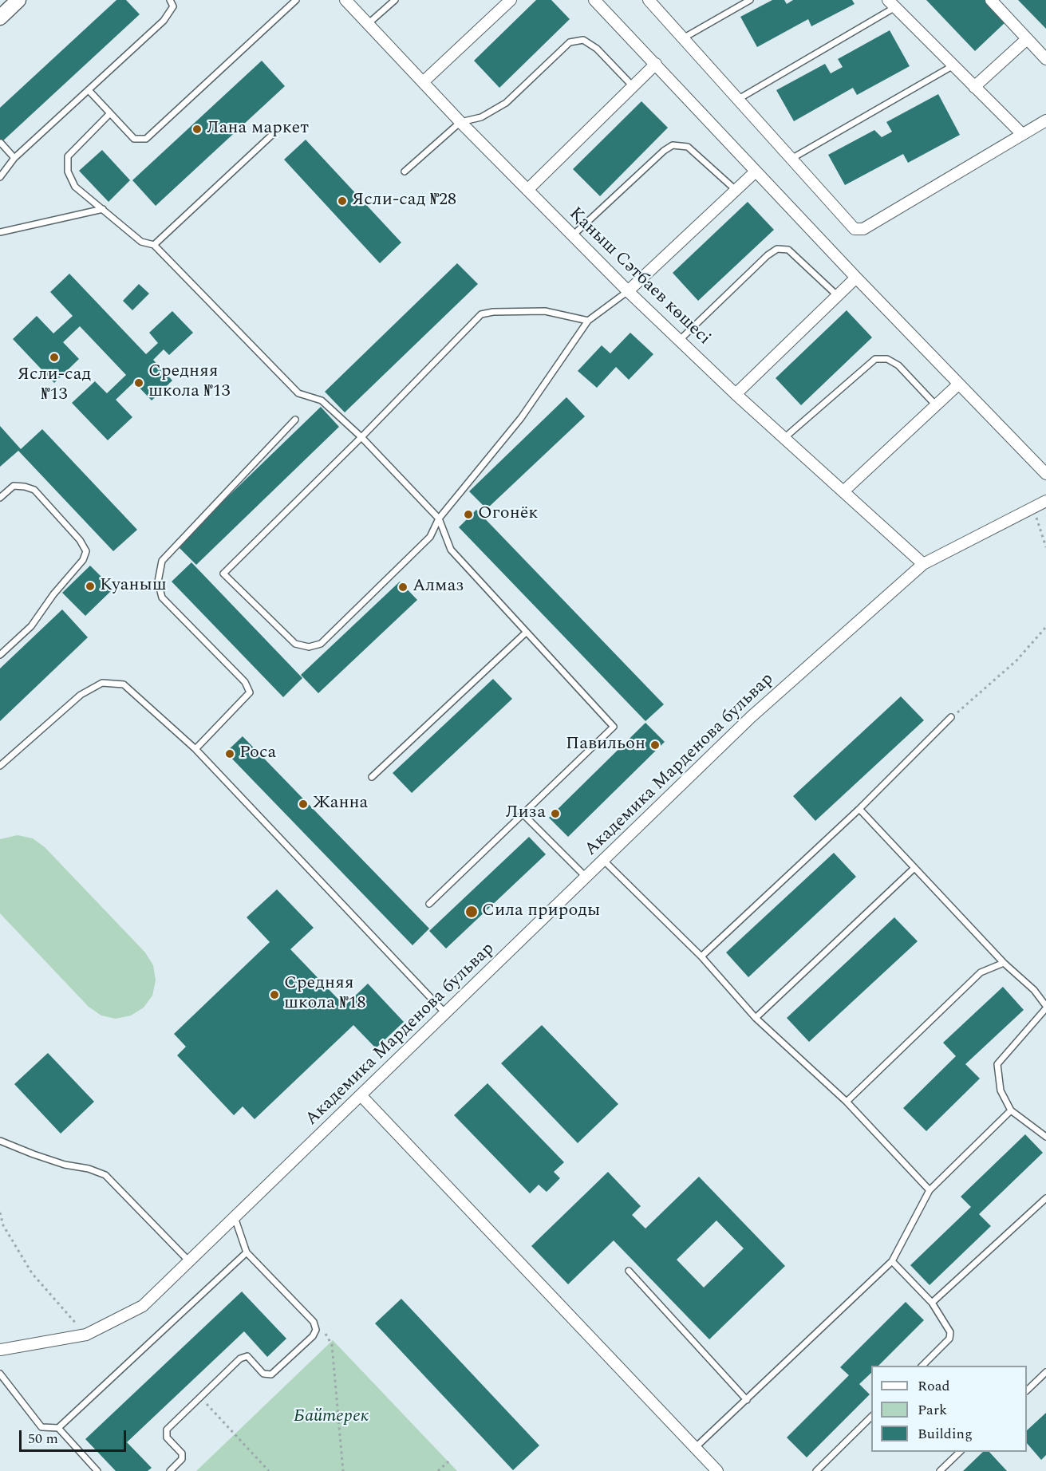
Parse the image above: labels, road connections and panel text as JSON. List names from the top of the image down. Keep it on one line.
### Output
{"streets":{"street":["Қаныш Сәтбаев көшесі","Академика Марденова бульвар"]},"crossings":[["Қаныш Сәтбаев көшесі","Академика Марденова бульвар"]],"parks":["Байтерек"],"places":["Лана маркет","Ясли-сад №28","Ясли-сад №13","Средняя школа №13","Огонёк","Куаныш","Алмаз","Павильон","Роса","Жанна","Лиза","Сила природы","Средняя школа №18"],"legend":["Road","Park","Building"],"scale_bar":"50 m"}
